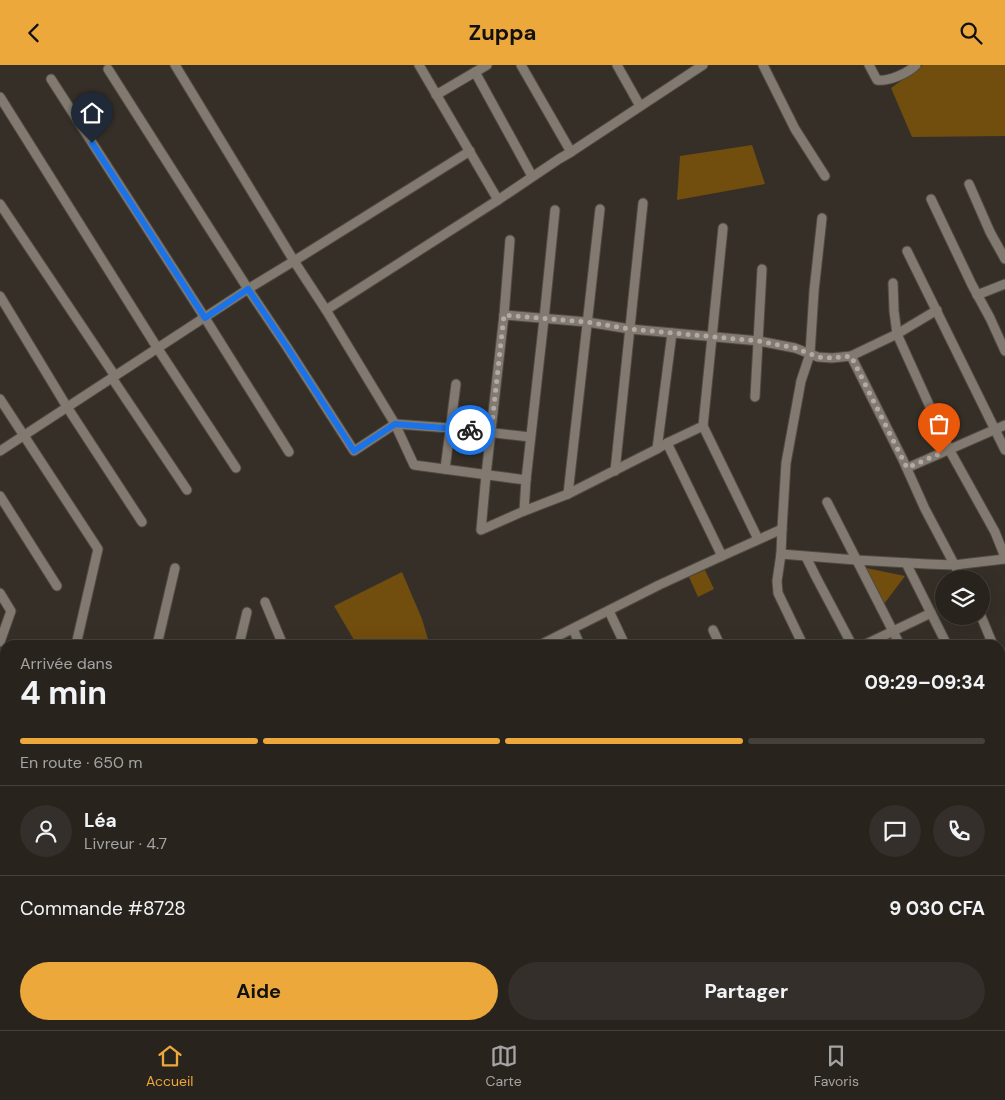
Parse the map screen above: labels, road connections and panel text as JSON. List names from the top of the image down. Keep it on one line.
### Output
{"page":{"header":"Zuppa","heading":["4 min","Arrivée dans","09:29–09:34"],"panel":["Léa","Livreur · 4.7","Commande #8728","9 030 CFA"],"bar":"En route · 650 m","buttons":["Aide","Partager"],"tabs":["Accueil","Carte","Favoris"]}}
